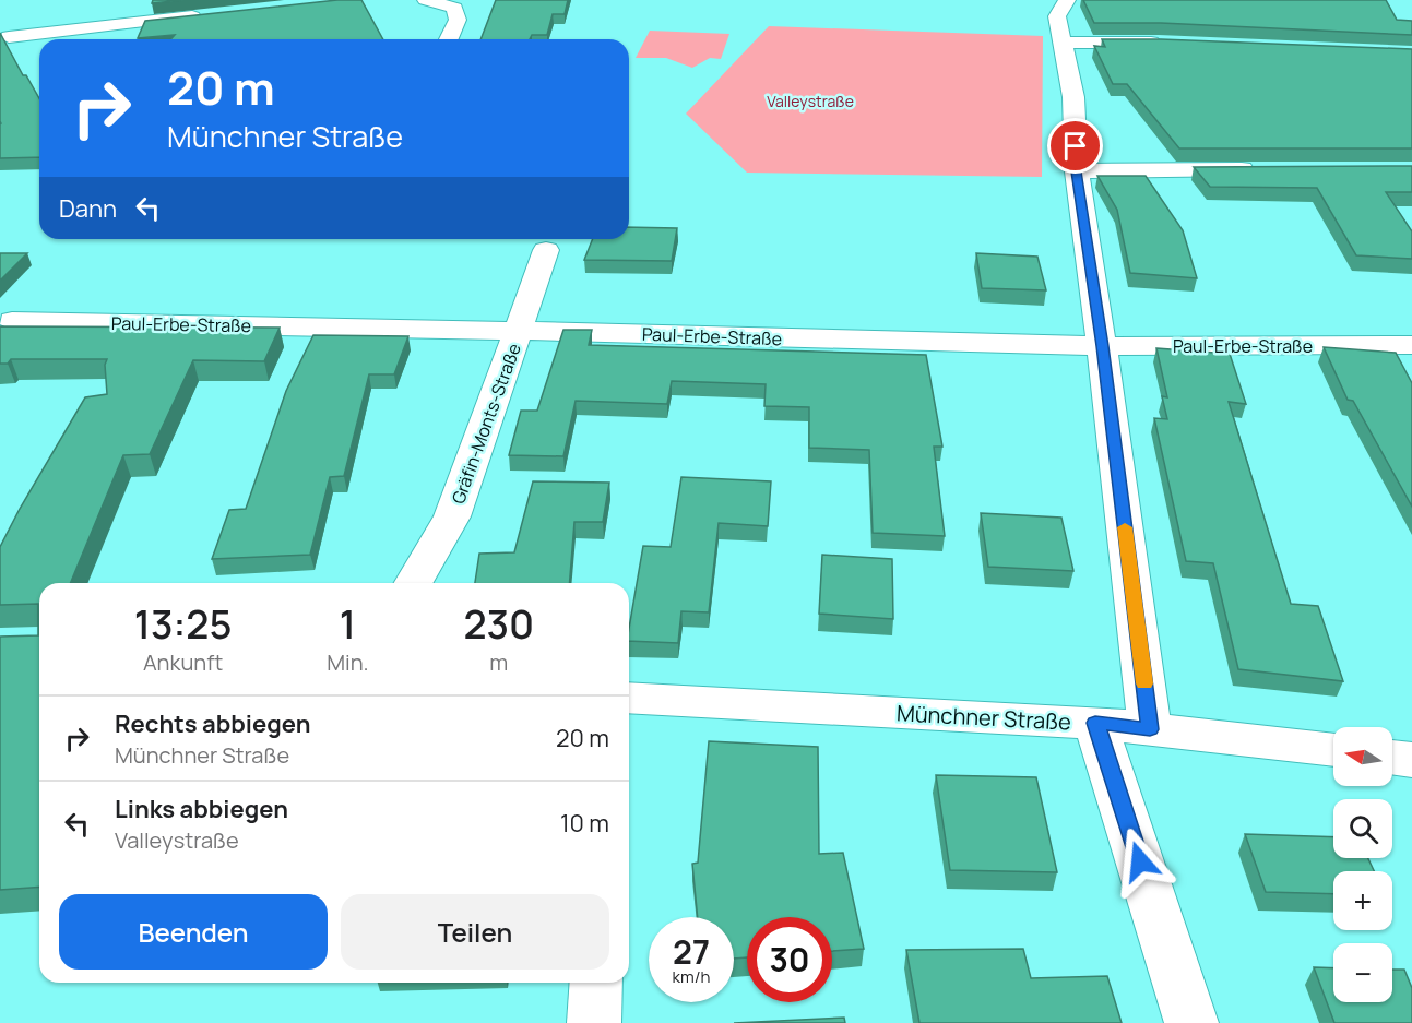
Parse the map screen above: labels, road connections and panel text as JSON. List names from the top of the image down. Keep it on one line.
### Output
{"streets":{"street":["Paul-Erbe-Straße","Gräfin-Monts-Straße","Münchner Straße"]},"crossings":[["Paul-Erbe-Straße","Gräfin-Monts-Straße"]],"parks":["Valleystraße"],"north":"left","page":{"turn":["20 m","Münchner Straße"],"then":"Dann","eta":["13:25","Ankunft","1","Min.","230","m"],"list":[{"name":"Rechts abbiegen","note":"Münchner Straße","value":"20 m"},{"name":"Links abbiegen","note":"Valleystraße","value":"10 m"}],"map_buttons":["+","−"],"buttons":["Beenden","Teilen"],"speed":"27 km/h","limit":"30"}}
